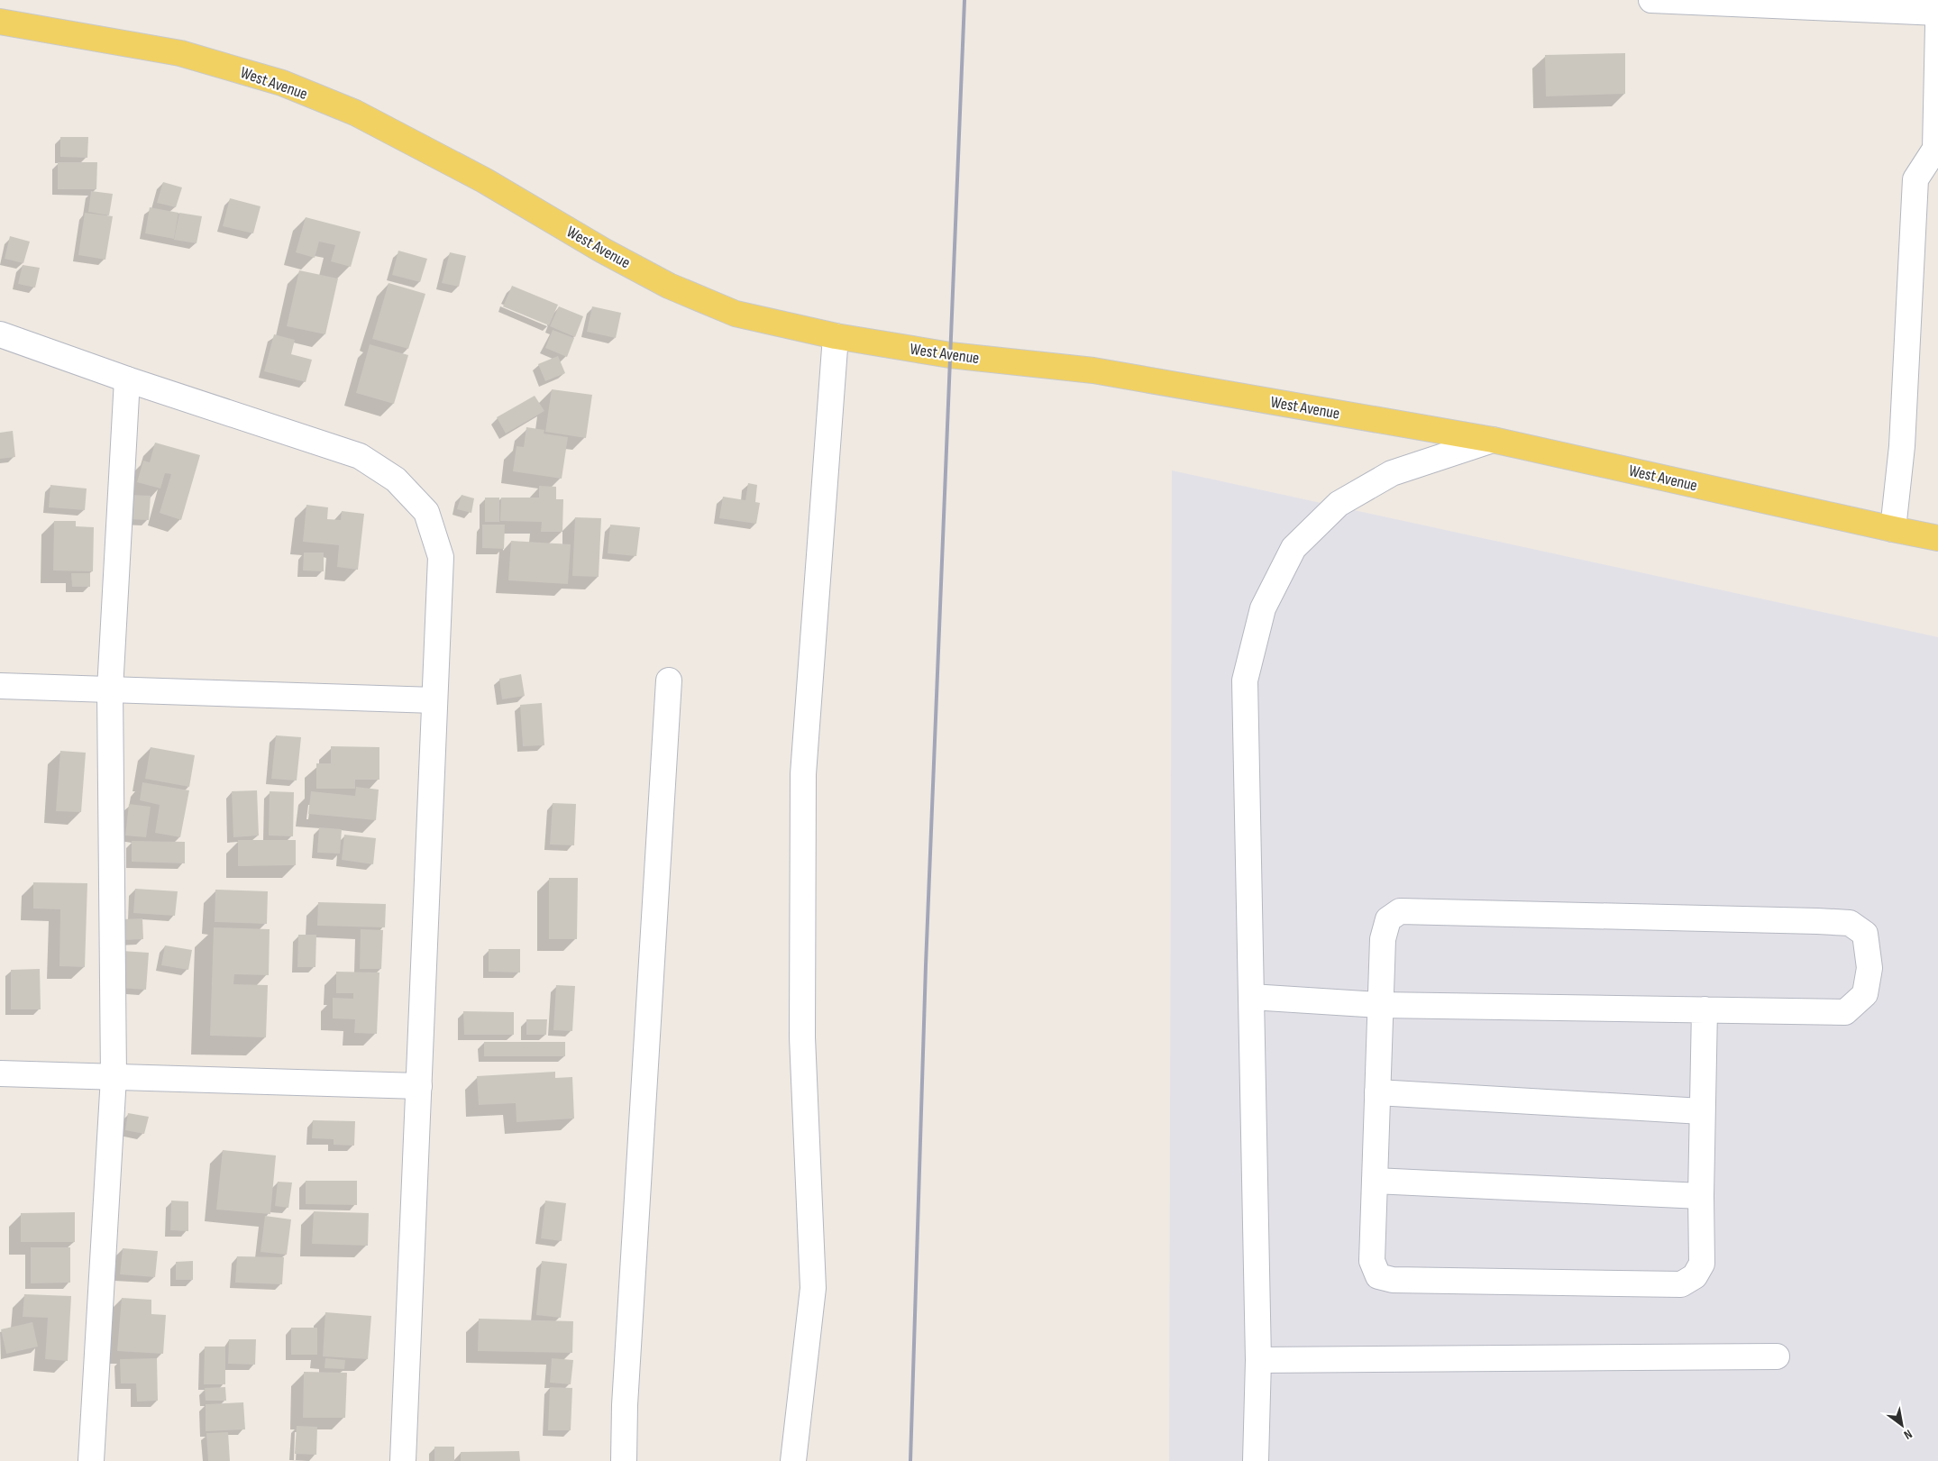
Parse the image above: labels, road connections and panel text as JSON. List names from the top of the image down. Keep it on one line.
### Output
{"streets":{"main road":["West Avenue"]},"north":"bottom right"}
